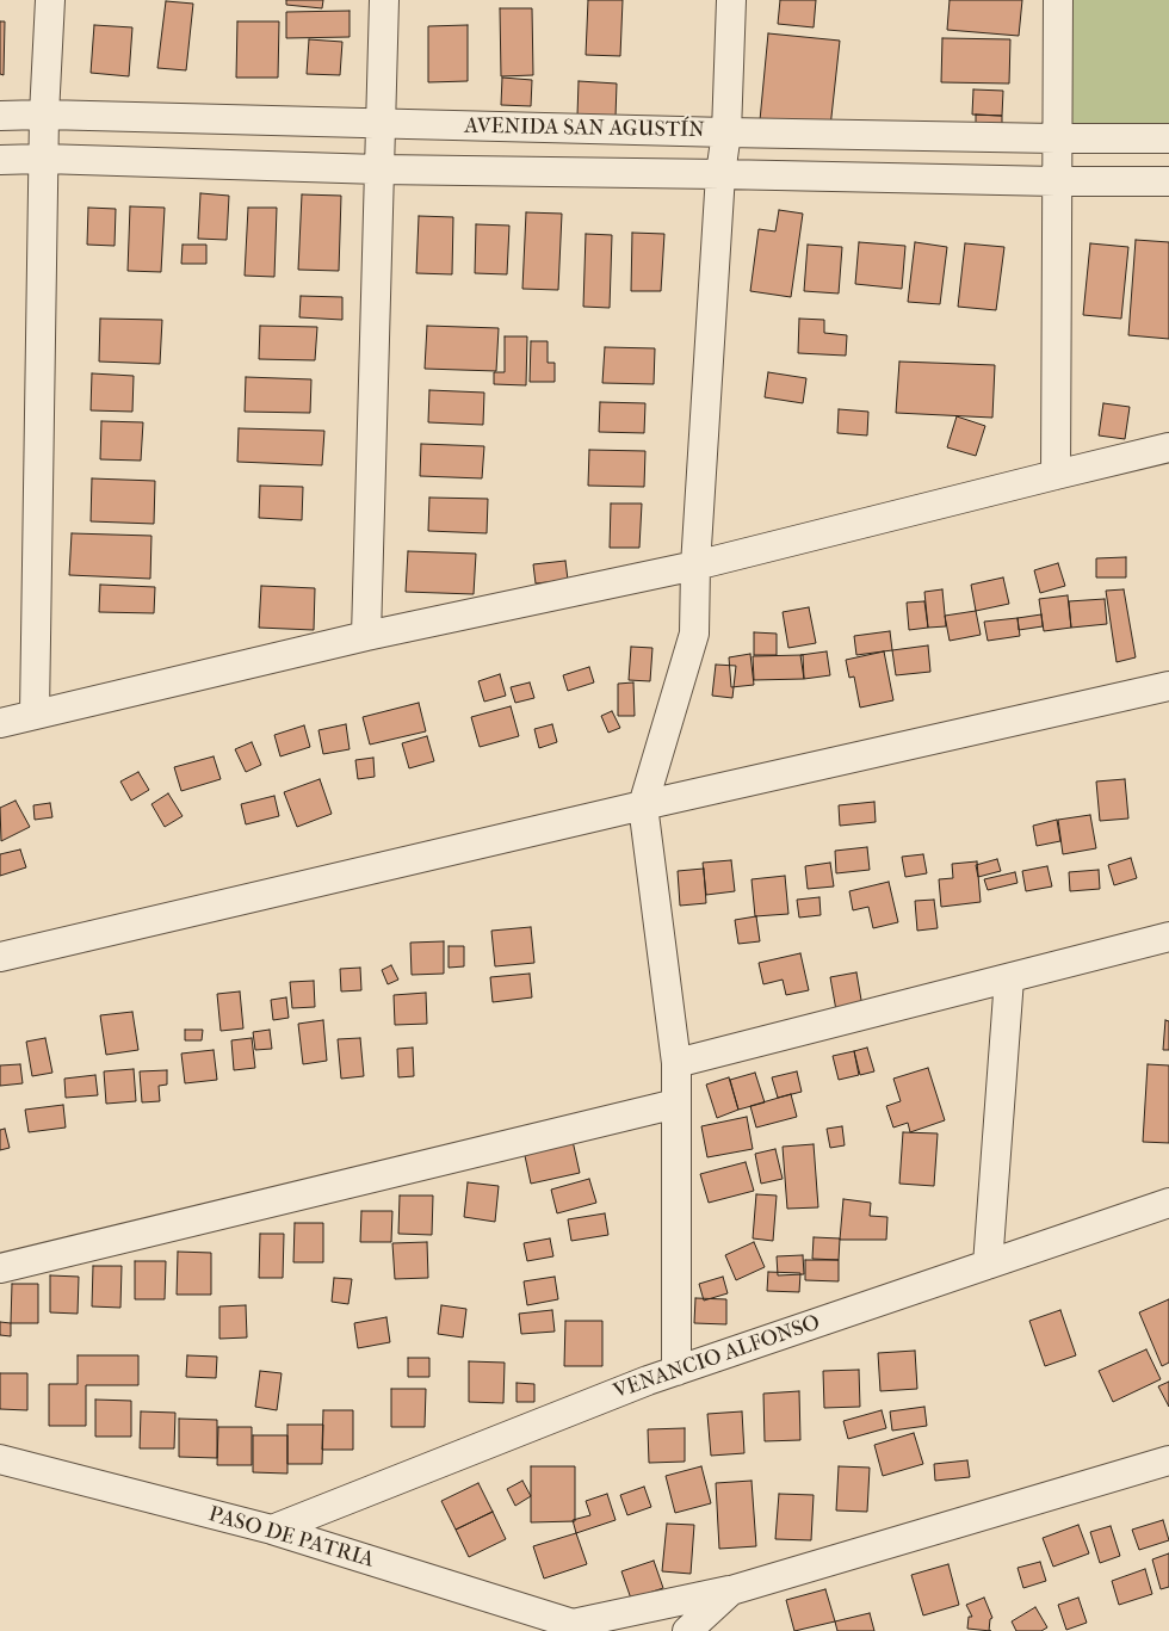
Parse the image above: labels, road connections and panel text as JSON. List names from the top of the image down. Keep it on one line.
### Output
{"streets":{"street":["AVENIDA SAN AGUSTÍN","VENANCIO ALFONSO","PASO DE PATRIA"]},"crossings":[["VENANCIO ALFONSO","PASO DE PATRIA"]]}
